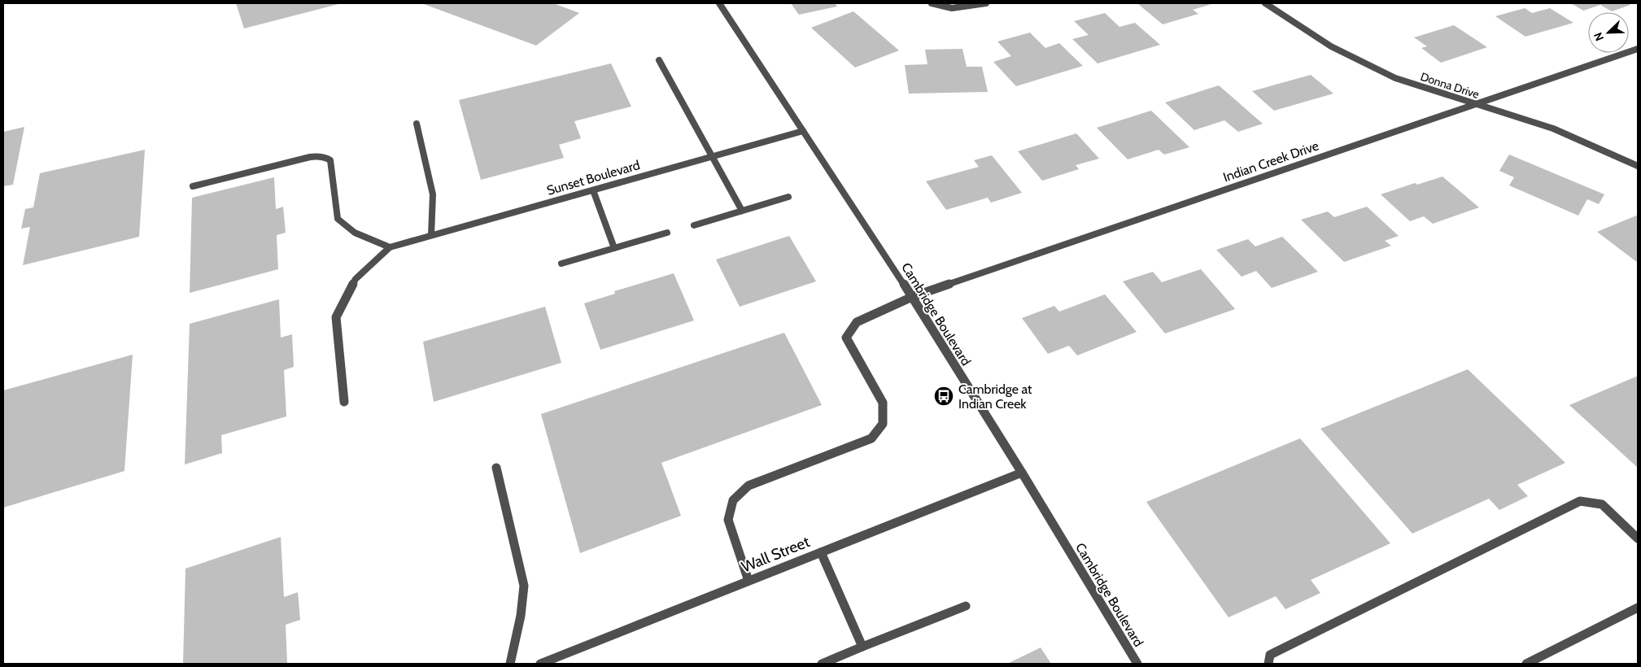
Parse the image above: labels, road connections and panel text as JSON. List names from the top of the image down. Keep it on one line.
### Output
{"streets":{"street":["Donna Drive","Indian Creek Drive","Sunset Boulevard","Cambridge Boulevard","Wall Street"]},"crossings":[["Donna Drive","Indian Creek Drive"],["Indian Creek Drive","Cambridge Boulevard"],["Indian Creek Drive","Wall Street"],["Sunset Boulevard","Cambridge Boulevard"],["Cambridge Boulevard","Wall Street"]],"places":{"bus stop":["Cambridge at Indian Creek"]},"north":"bottom left"}
